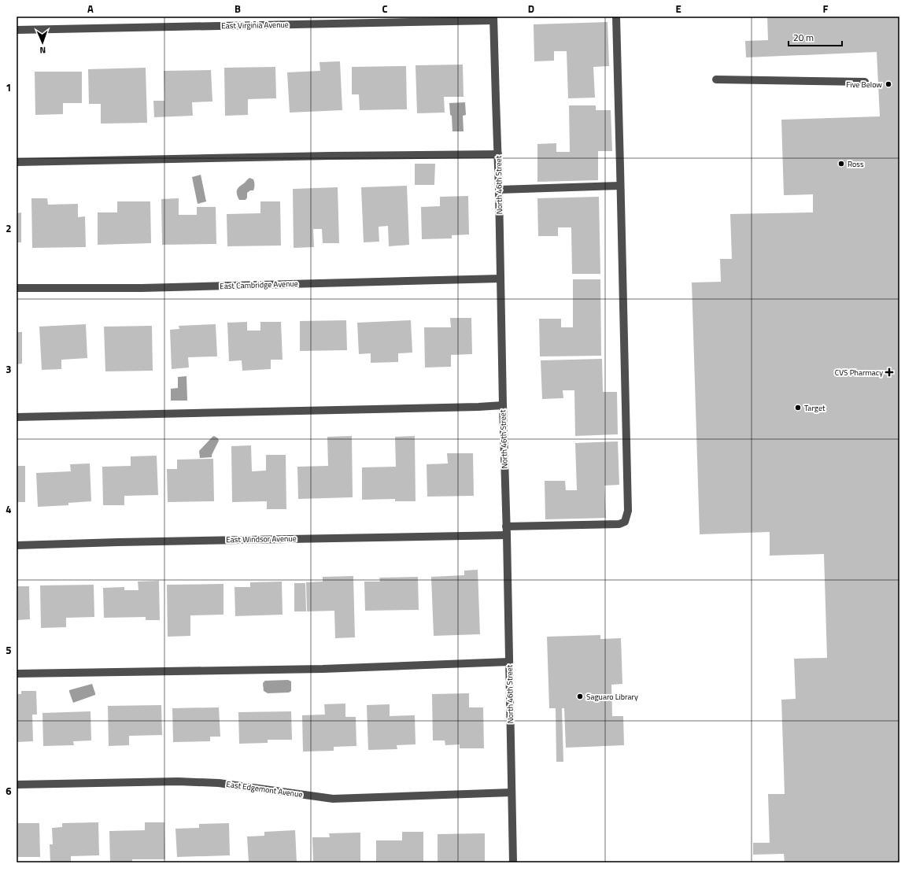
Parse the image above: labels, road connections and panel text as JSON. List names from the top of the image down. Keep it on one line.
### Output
{"streets":{"street":["East Virginia Avenue","North 46th Street","East Cambridge Avenue","East Windsor Avenue","East Edgemont Avenue"]},"crossings":[["East Virginia Avenue","North 46th Street"],["North 46th Street","East Cambridge Avenue"],["North 46th Street","East Windsor Avenue"],["North 46th Street","East Edgemont Avenue"]],"places":{"other":["Five Below","Ross","Target","Saguaro Library"],"health":["CVS Pharmacy"]},"scale_bar":"20 m","north":"bottom","grid":{"columns":["A","B","C","D","E","F"],"rows":["1","2","3","4","5","6"]}}
